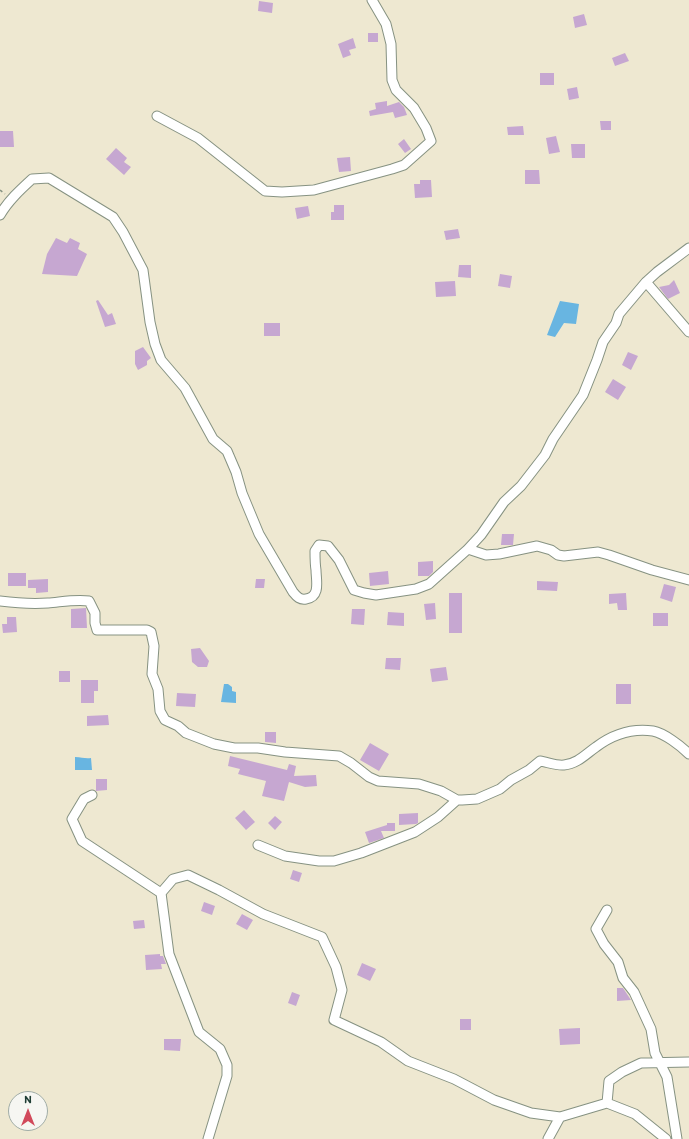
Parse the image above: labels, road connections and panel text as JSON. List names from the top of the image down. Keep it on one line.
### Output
{"north":"top"}
